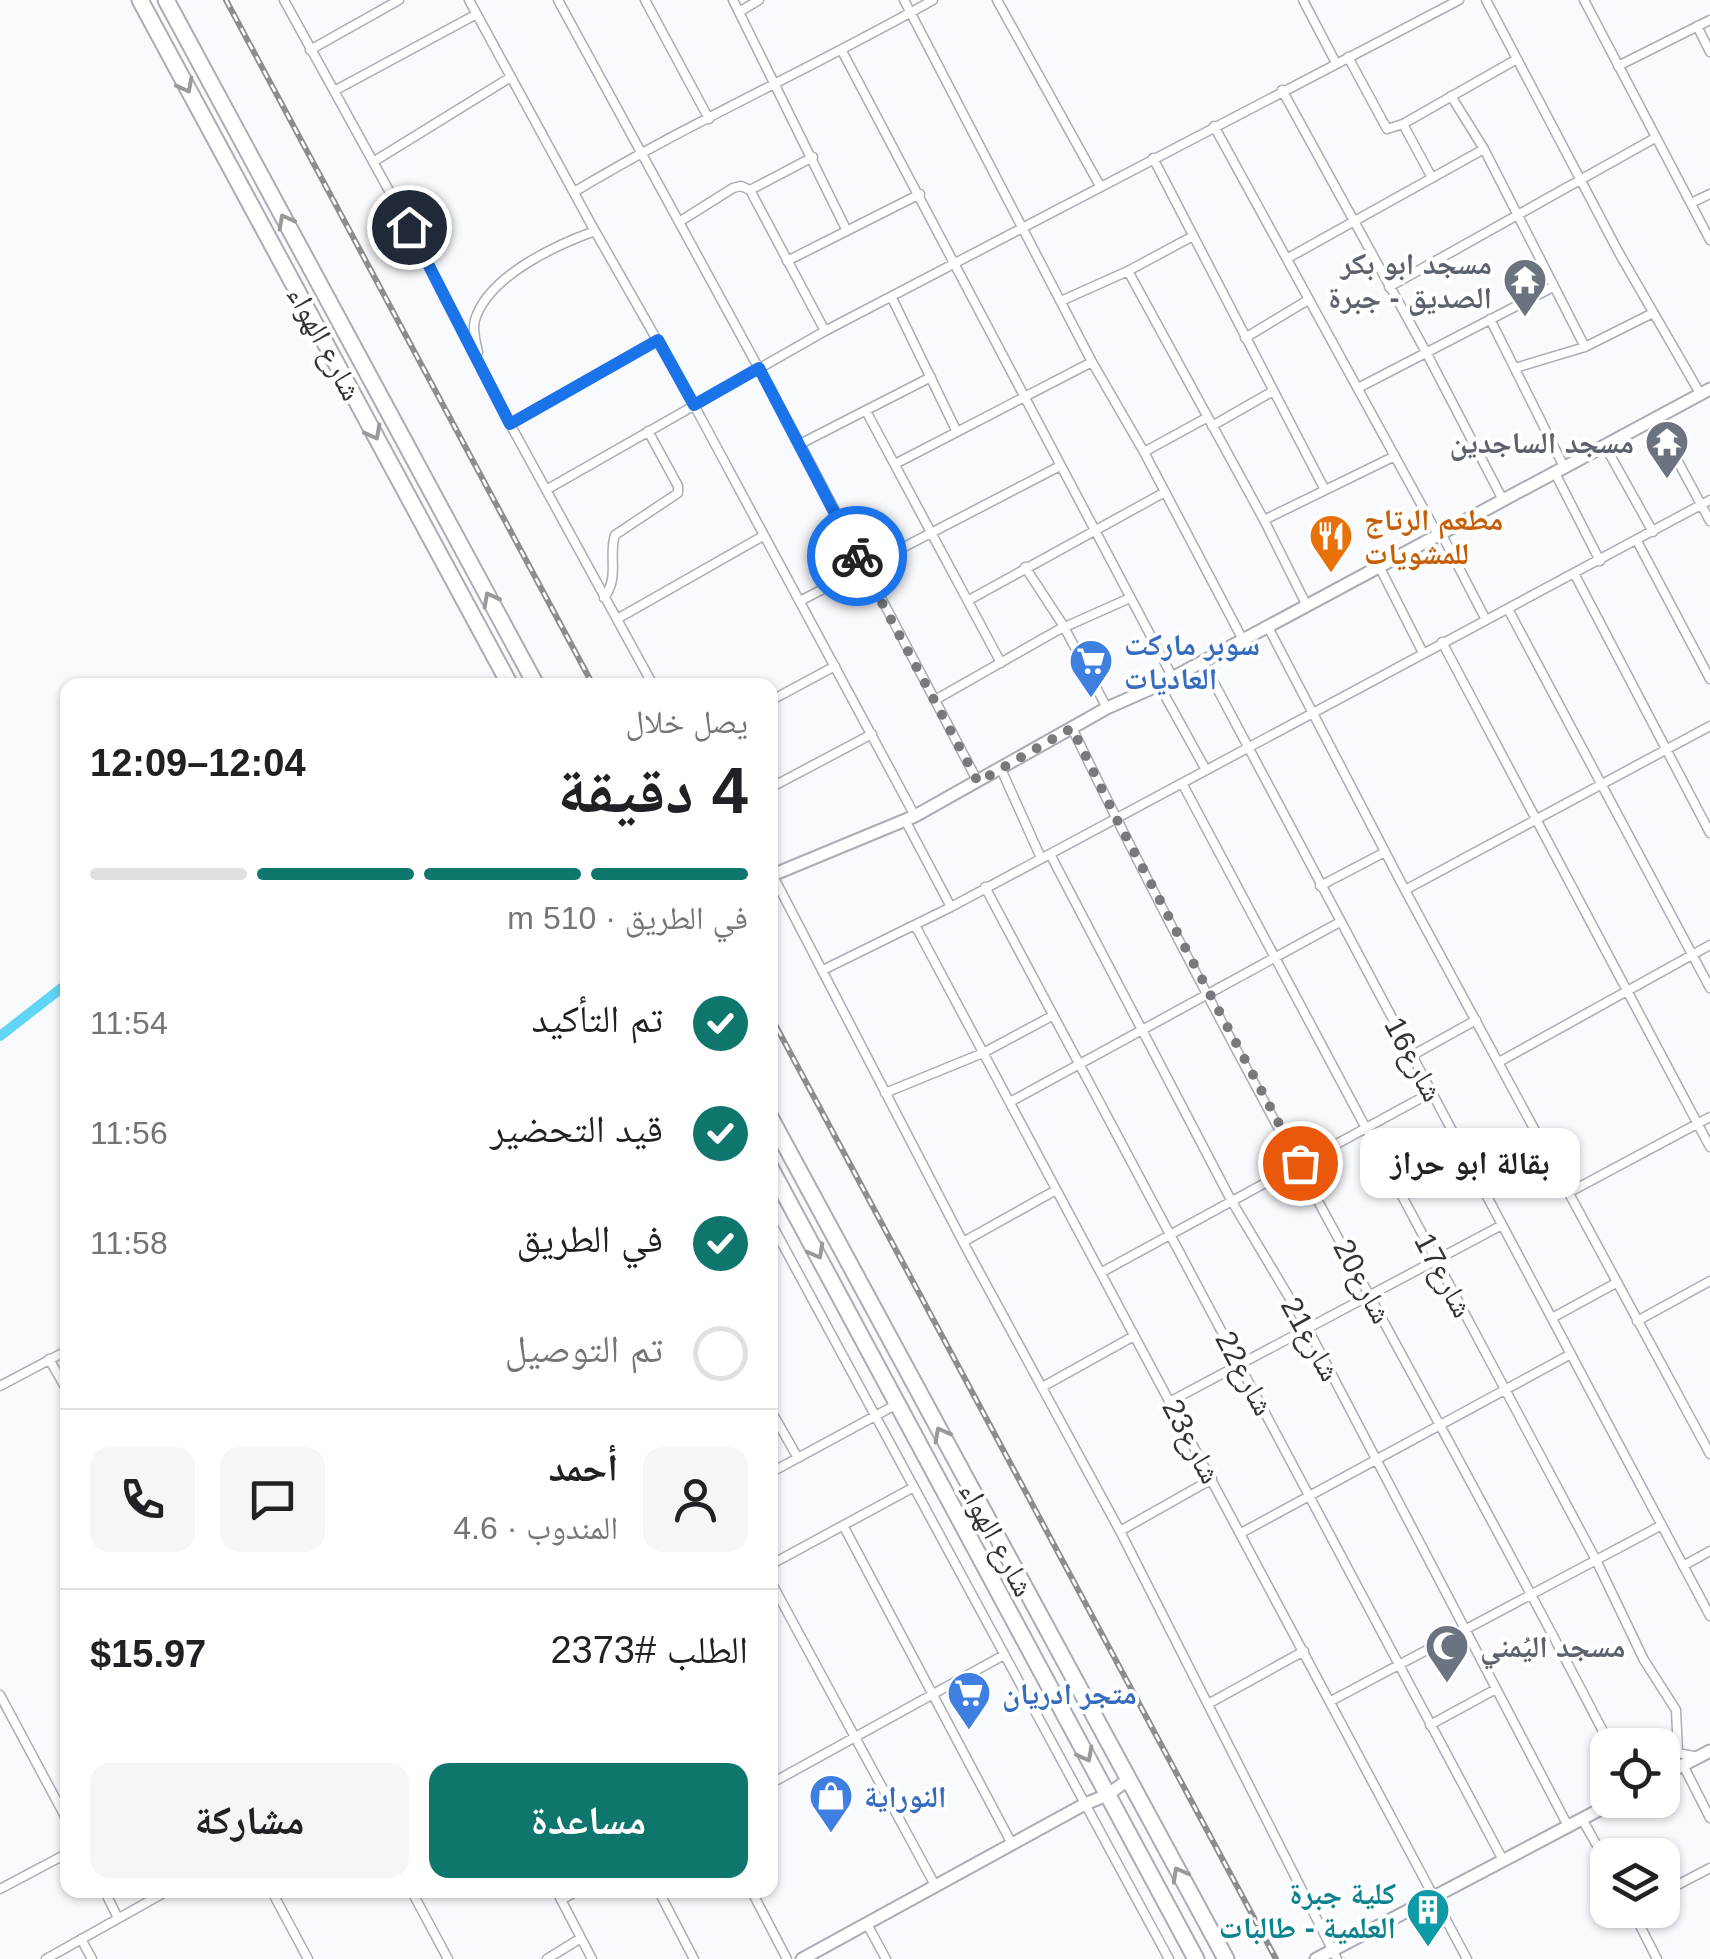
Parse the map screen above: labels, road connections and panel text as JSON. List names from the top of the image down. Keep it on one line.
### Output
{"streets":{"highway":["شارع الهواء"],"street":["شارع16","شارع17","شارع20","شارع21","شارع22","شارع23"]},"places":{"temple":["مسجد ابو بكر الصديق - جبرة","مسجد الساجدين"],"restaurant":["مطعم الرتاج للمشويات"],"supermarket":["سوبر ماركت العاديات","متجر ادريان"],"other":["بقالة ابو حراز"],"mosque":["مسجد اليُمني"],"shop":["النوراية"],"building":["كلية جبرة العلمية - طالبات"]},"page":{"heading":["4 دقيقة","يصل خلال","12:04–12:09"],"panel":["أحمد","المندوب · 4.6","الطلب #2373","$15.97"],"bar":"في الطريق · 510 m","list":[["تم التأكيد","11:54"],["قيد التحضير","11:56"],["في الطريق","11:58"],"تم التوصيل"],"bubble":"بقالة ابو حراز","buttons":["مساعدة","مشاركة"]}}
